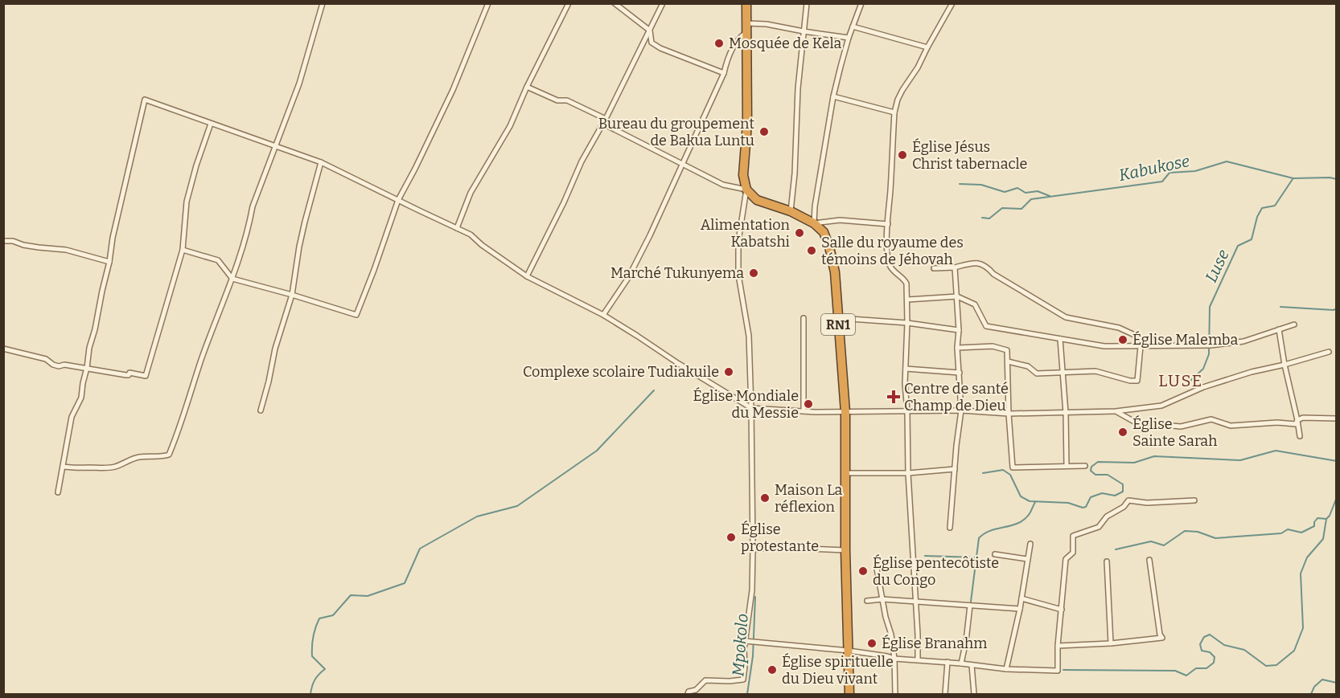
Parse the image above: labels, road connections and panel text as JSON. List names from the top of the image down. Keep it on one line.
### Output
{"streets":{"highway":["RN1"]},"districts":["LUSE"],"water":["Kabukose","Luse","Mpokolo"],"places":{"other":["Mosquée de Kela","Bureau du groupement de Bakua Luntu","Église Jésus Christ tabernacle","Alimentation Kabatshi","Salle du royaume des témoins de Jéhovah","Marché Tukunyema","Église Malemba","Complexe scolaire Tudiakuile","Église Mondiale du Messie","Église Sainte Sarah","Maison La réflexion","Église protestante","Église pentecôtiste du Congo","Église Branahm","Église spirituelle du Dieu vivant"],"health":["Centre de santé Champ de Dieu"]}}
